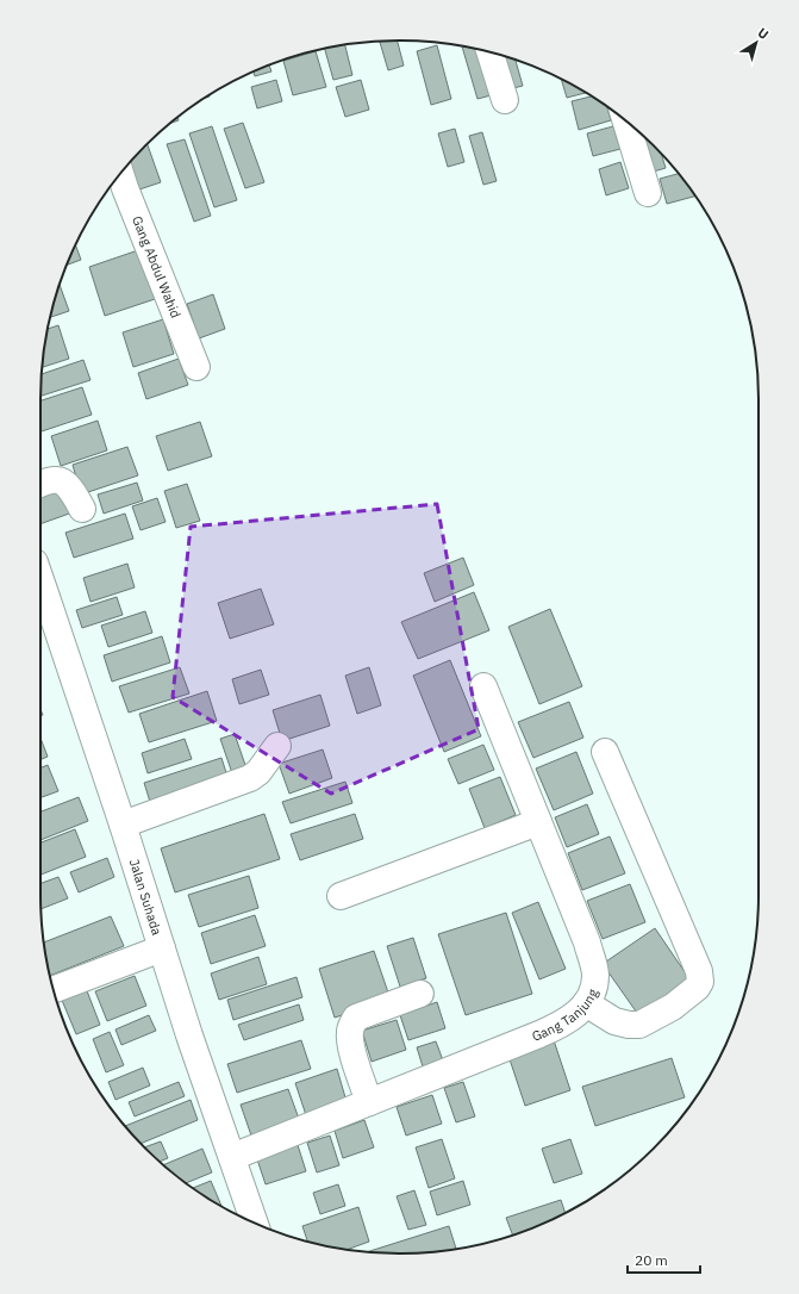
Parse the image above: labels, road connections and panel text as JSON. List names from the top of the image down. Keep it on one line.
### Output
{"streets":{"street":["Gang Abdul Wahid","Jalan Suhada","Gang Tanjung"]},"crossings":[["Jalan Suhada","Gang Tanjung"]],"scale_bar":"20 m","north":"top right"}
